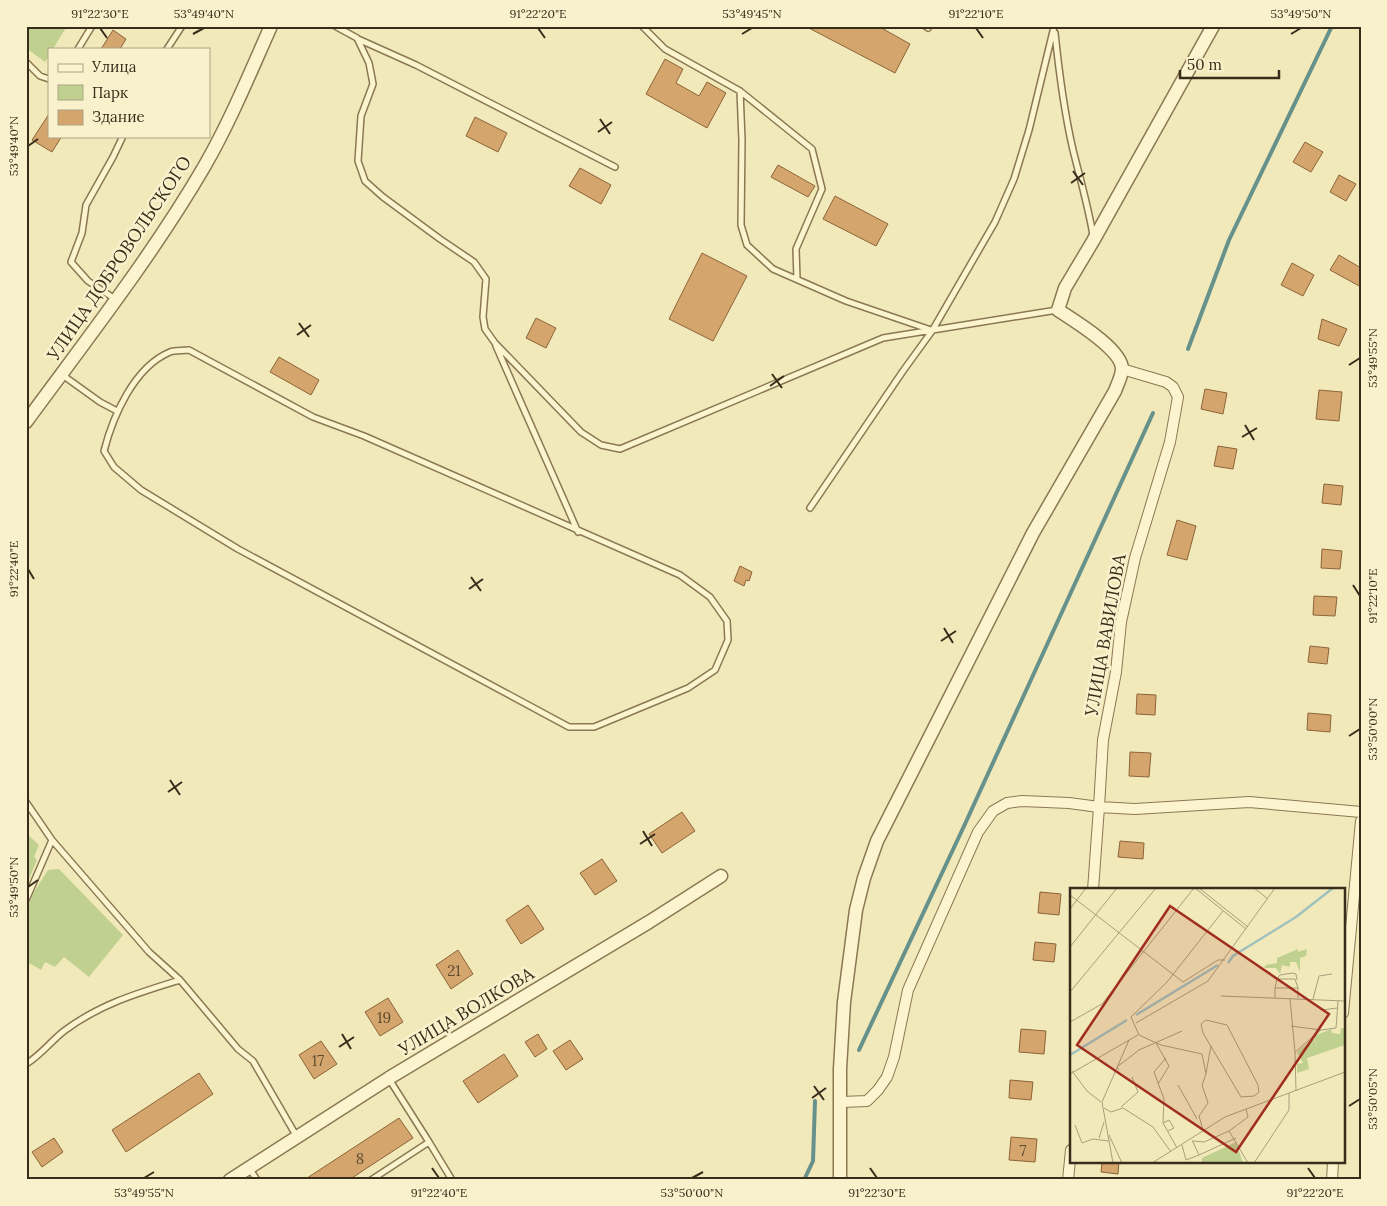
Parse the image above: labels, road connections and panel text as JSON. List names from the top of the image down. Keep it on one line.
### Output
{"streets":{"street":["УЛИЦА ДОБРОВОЛЬСКОГО","УЛИЦА ВАВИЛОВА","УЛИЦА ВОЛКОВА"]},"house_numbers":["21","19","17","7","8"],"legend":["Улица","Парк","Здание"],"scale_bar":"50 m","coordinates":["91°22'30\"E","53°49'40\"N","91°22'20\"E","53°49'45\"N","91°22'10\"E","53°49'50\"N","53°49'55\"N","91°22'40\"E","53°50'00\"N","53°50'05\"N"]}
